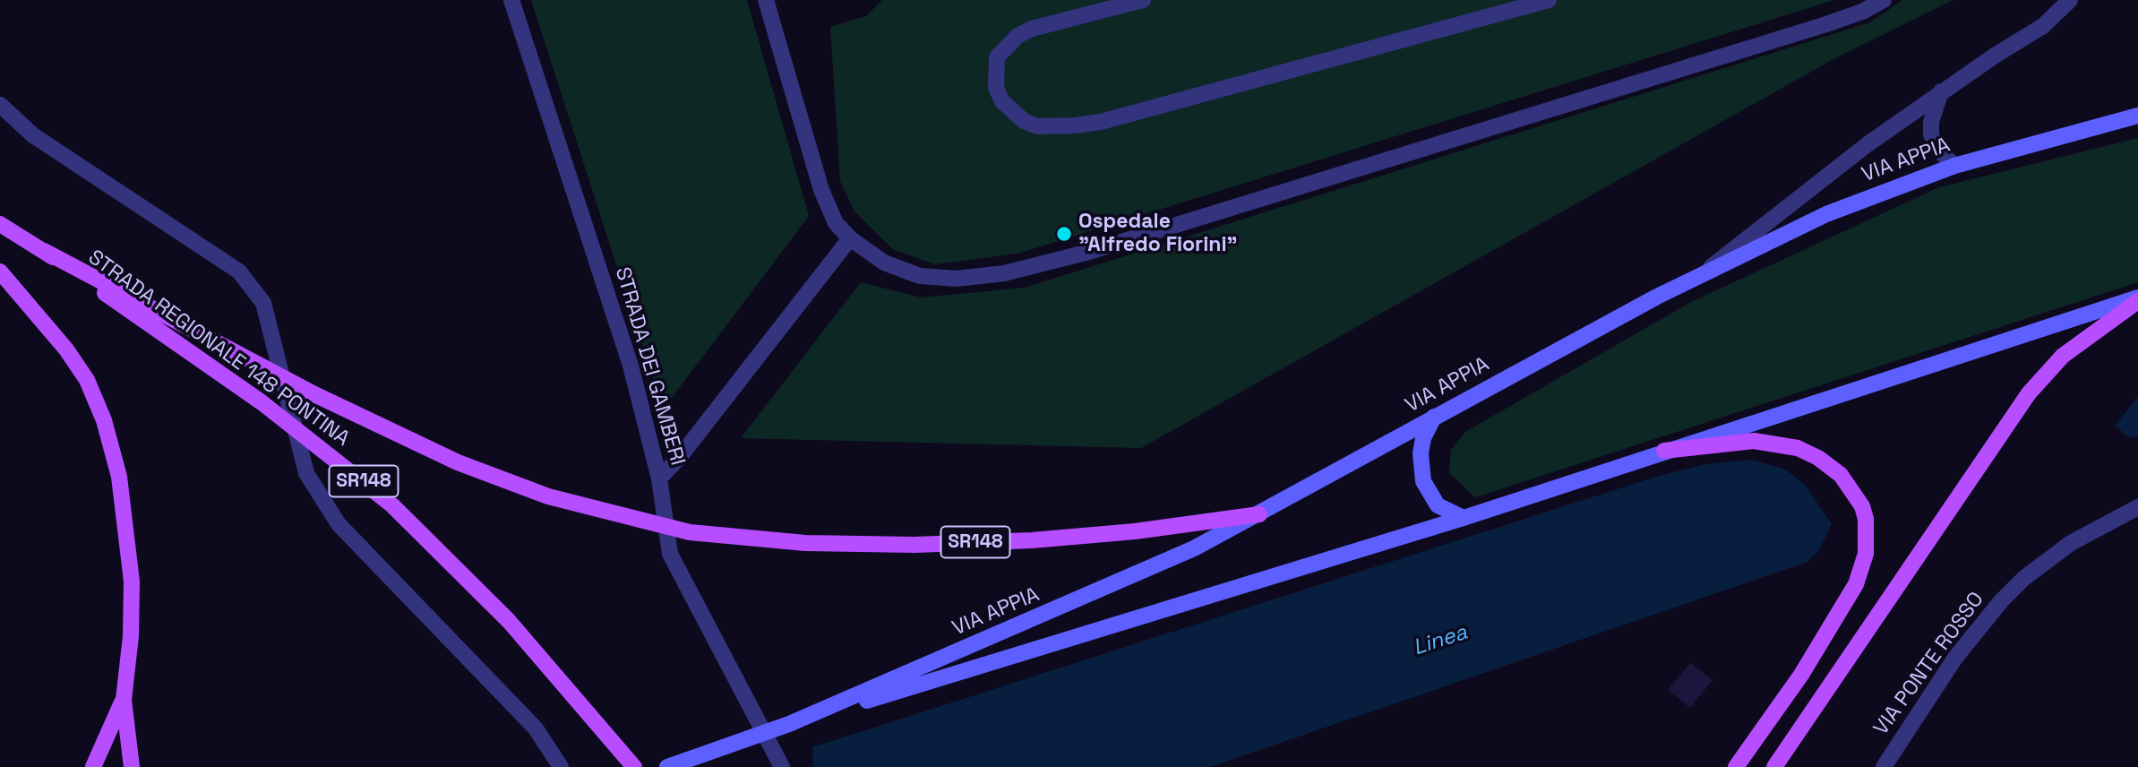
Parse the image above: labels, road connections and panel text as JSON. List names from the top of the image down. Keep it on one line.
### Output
{"streets":{"main road":["VIA APPIA","STRADA REGIONALE 148 PONTINA","SR148"],"street":["STRADA DEI GAMBERI","VIA PONTE ROSSO"]},"crossings":[["VIA APPIA","STRADA DEI GAMBERI"],["VIA APPIA","SR148"],["STRADA REGIONALE 148 PONTINA","SR148"]],"water":["Linea"],"places":["Ospedale \"Alfredo Fiorini\""]}
